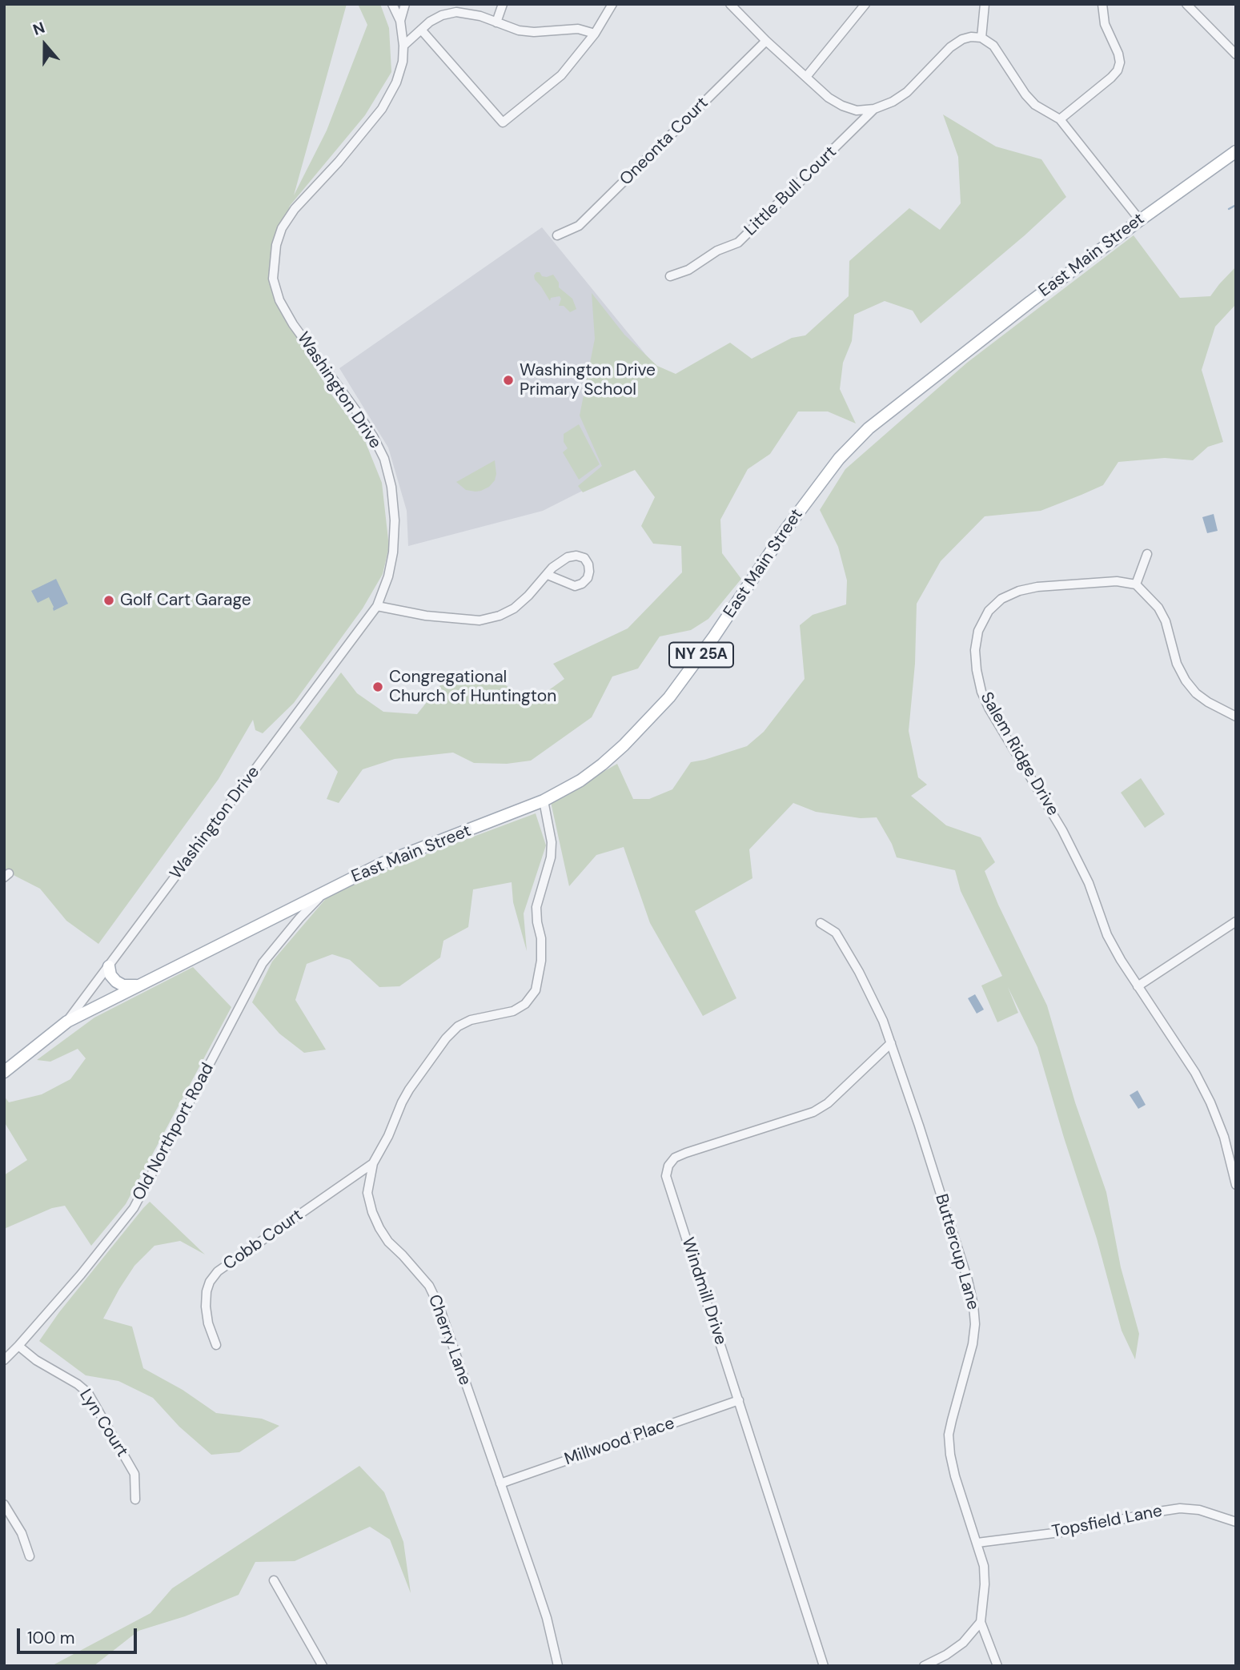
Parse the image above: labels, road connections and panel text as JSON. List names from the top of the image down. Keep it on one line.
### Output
{"streets":{"main road":["East Main Street","NY 25A"],"street":["Oneonta Court","Little Bull Court","Washington Drive","Salem Ridge Drive","Old Northport Road","Cobb Court","Buttercup Lane","Windmill Drive","Cherry Lane","Lyn Court","Millwood Place","Topsfield Lane"]},"crossings":[["East Main Street","Washington Drive"],["East Main Street","Old Northport Road"],["East Main Street","Cherry Lane"],["Old Northport Road","Lyn Court"],["Cobb Court","Cherry Lane"],["Buttercup Lane","Windmill Drive"],["Buttercup Lane","Topsfield Lane"],["Windmill Drive","Millwood Place"],["Cherry Lane","Millwood Place"]],"places":["Washington Drive Primary School","Golf Cart Garage","Congregational Church of Huntington"],"scale_bar":"100 m","north":"top"}
